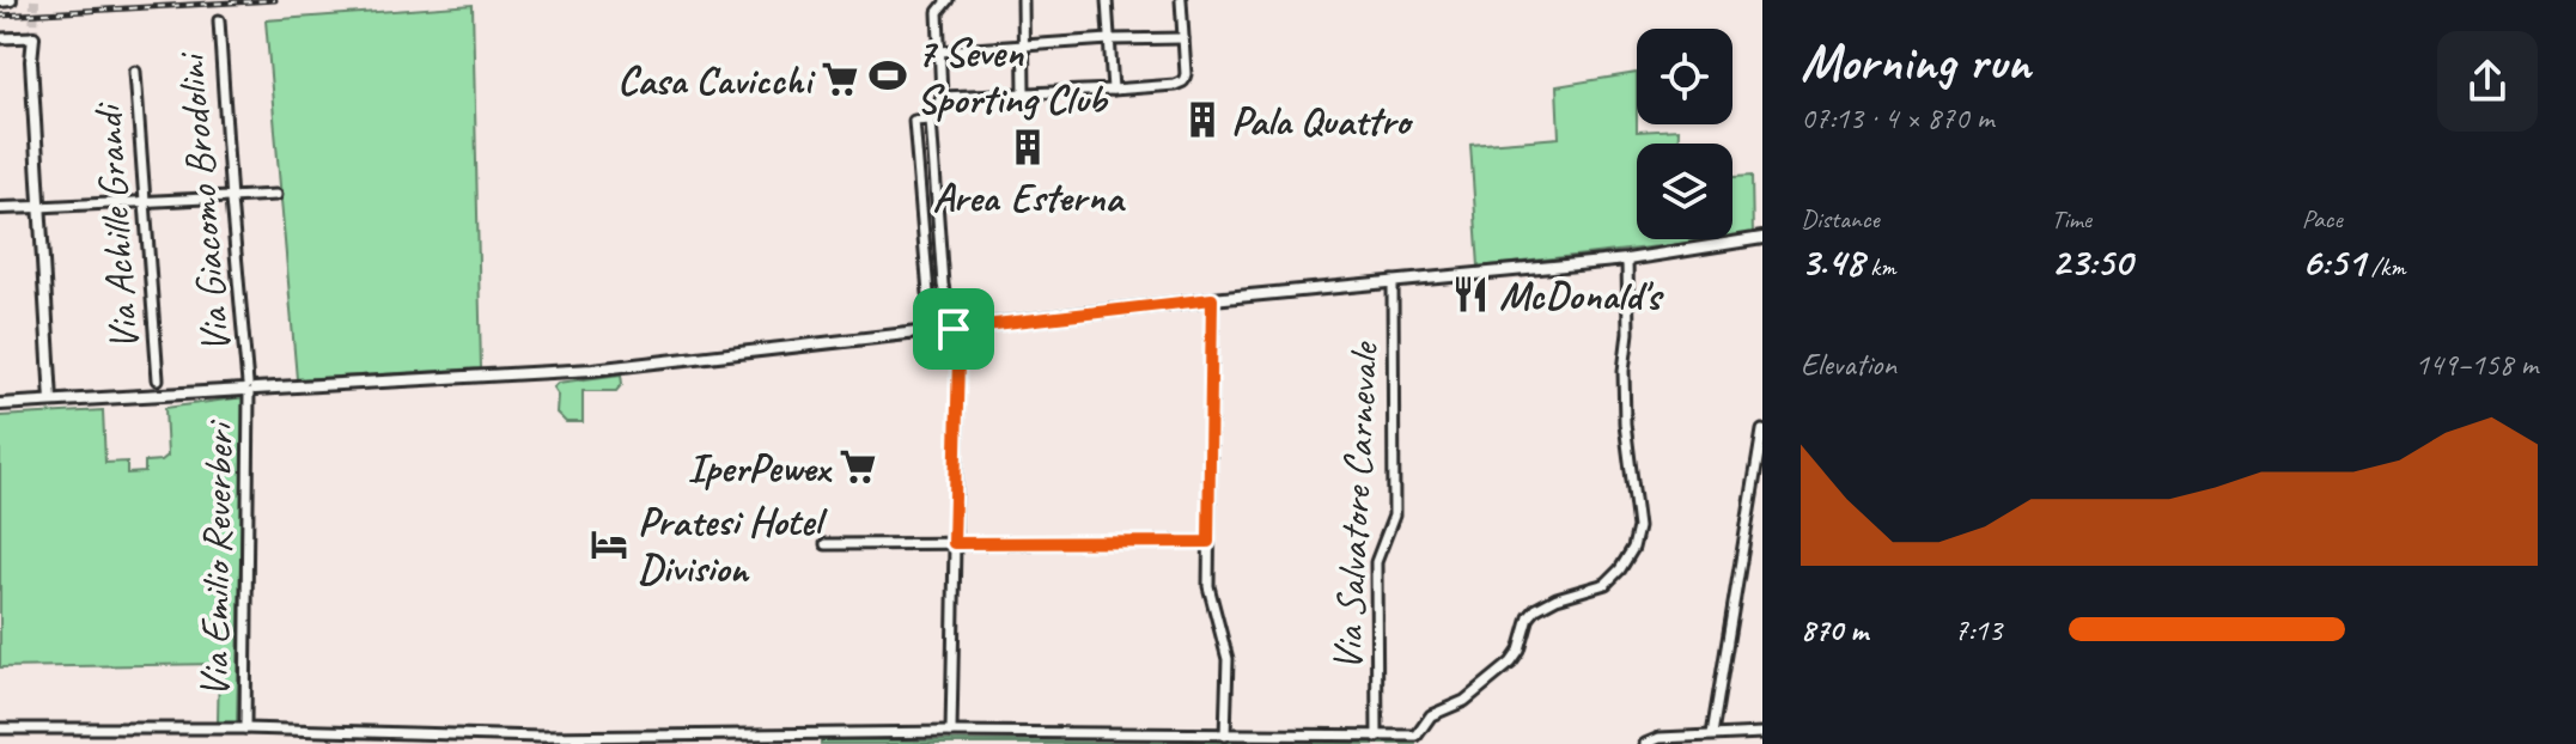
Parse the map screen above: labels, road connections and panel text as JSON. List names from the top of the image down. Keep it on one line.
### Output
{"streets":{"street":["Via Giacomo Brodolini","Via Achille Grandi","Via Salvatore Carnevale","Via Emilio Reverberi"]},"crossings":[["Via Giacomo Brodolini","Via Emilio Reverberi"]],"places":{"sports":["7 Seven Sporting Club"],"supermarket":["Casa Cavicchi","IperPewex"],"building":["Pala Quattro","Area Esterna"],"restaurant":["McDonald's"],"hotel":["Pratesi Hotel Division"]},"page":{"heading":["Morning run","07:13 · 4 × 870 m"],"stats":[["Distance","3.48 km"],["Time","23:50"],["Pace","6:51 /km"]],"chart":["Elevation","149–158 m"],"list":[{"name":"870 m","note":"7:13"}]}}
